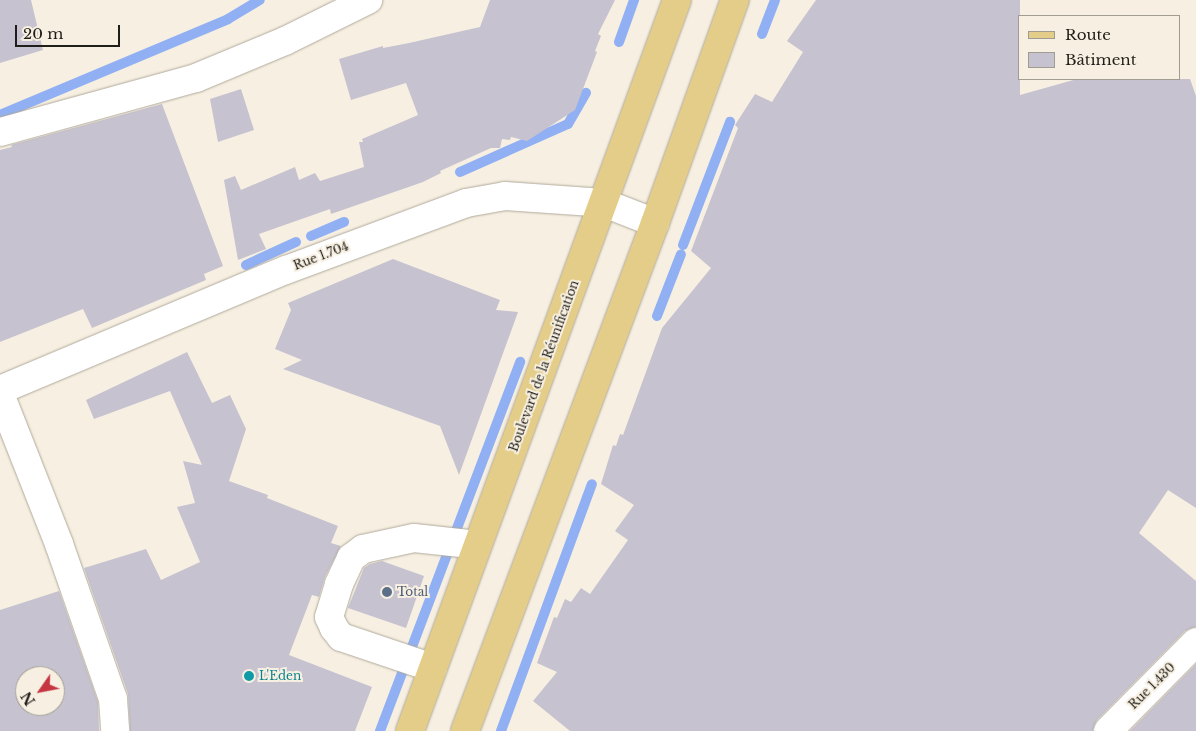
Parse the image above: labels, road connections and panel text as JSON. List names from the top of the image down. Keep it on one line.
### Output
{"streets":{"main road":["Boulevard de la Réunification"],"street":["Rue 1.704","Rue 1.430"]},"crossings":[["Rue 1.704","Boulevard de la Réunification"]],"places":["Total","L'Eden"],"legend":["Route","Bâtiment"],"scale_bar":"20 m","north":"bottom left"}
